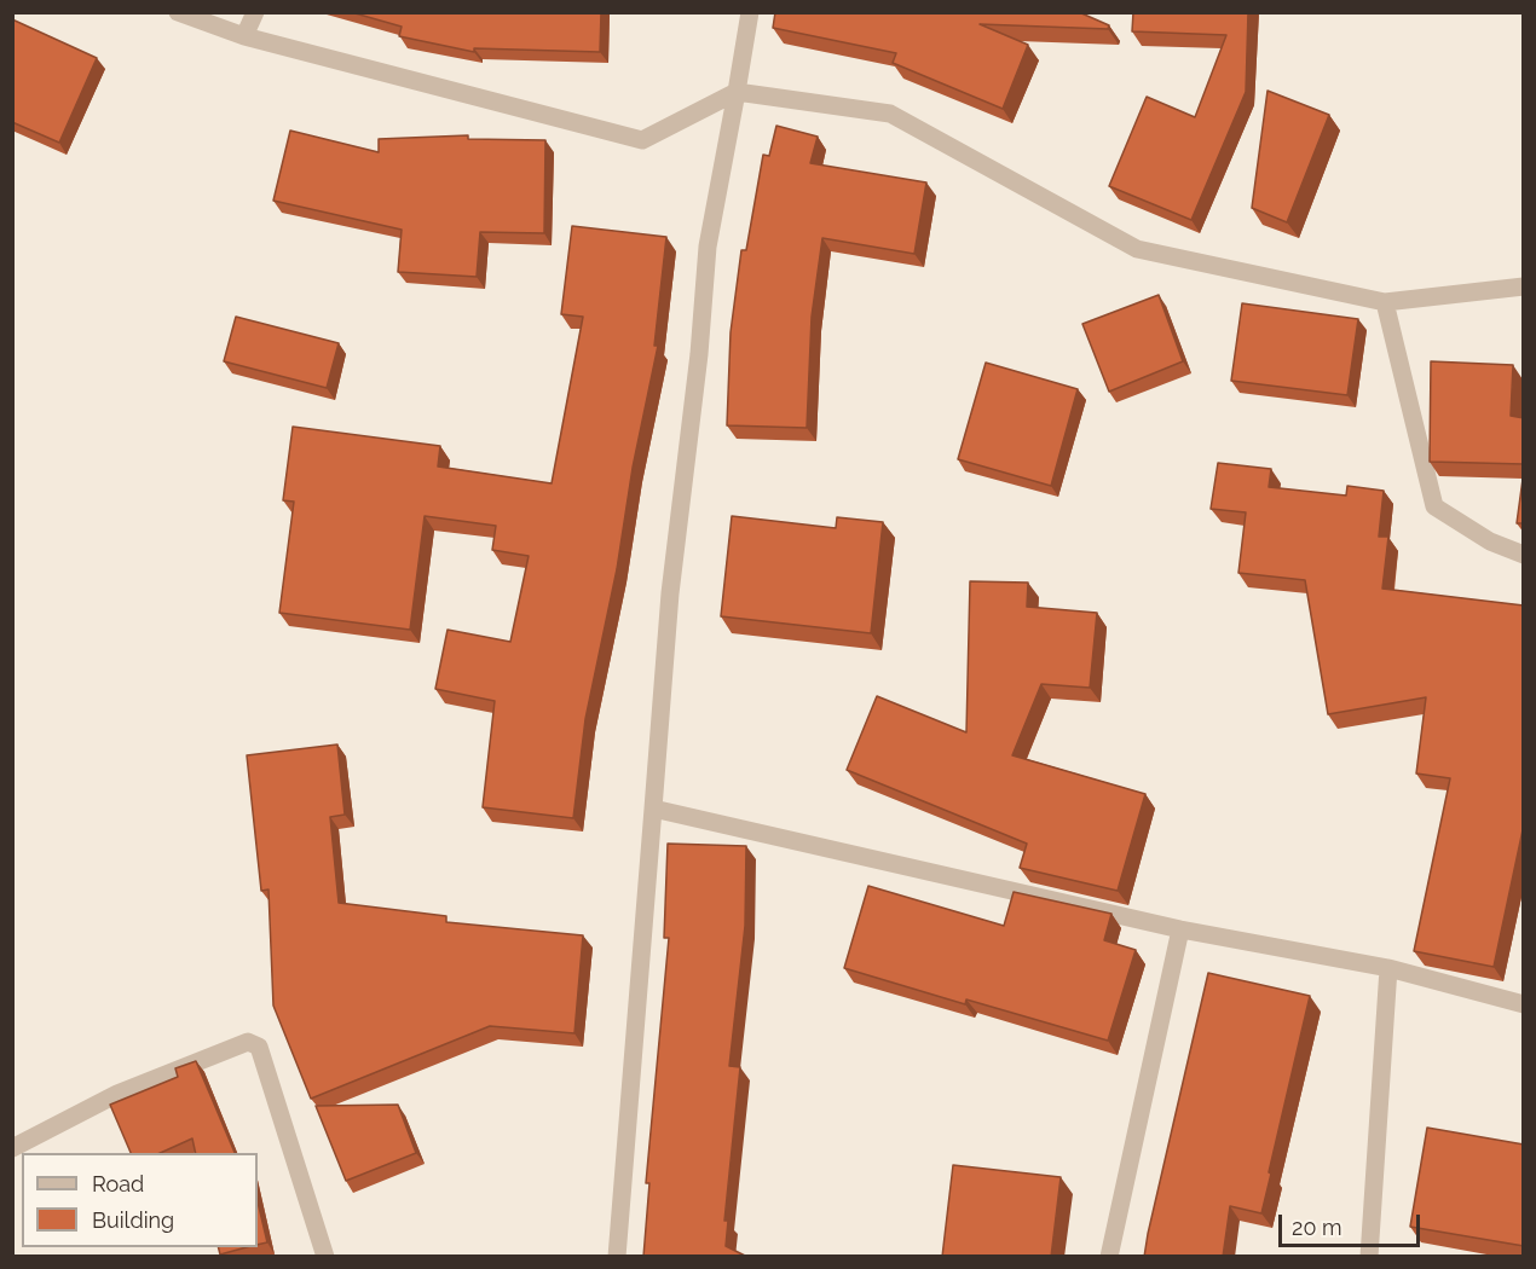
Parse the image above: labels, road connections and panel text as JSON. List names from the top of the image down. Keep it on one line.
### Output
{"legend":["Road","Building"],"scale_bar":"20 m"}
